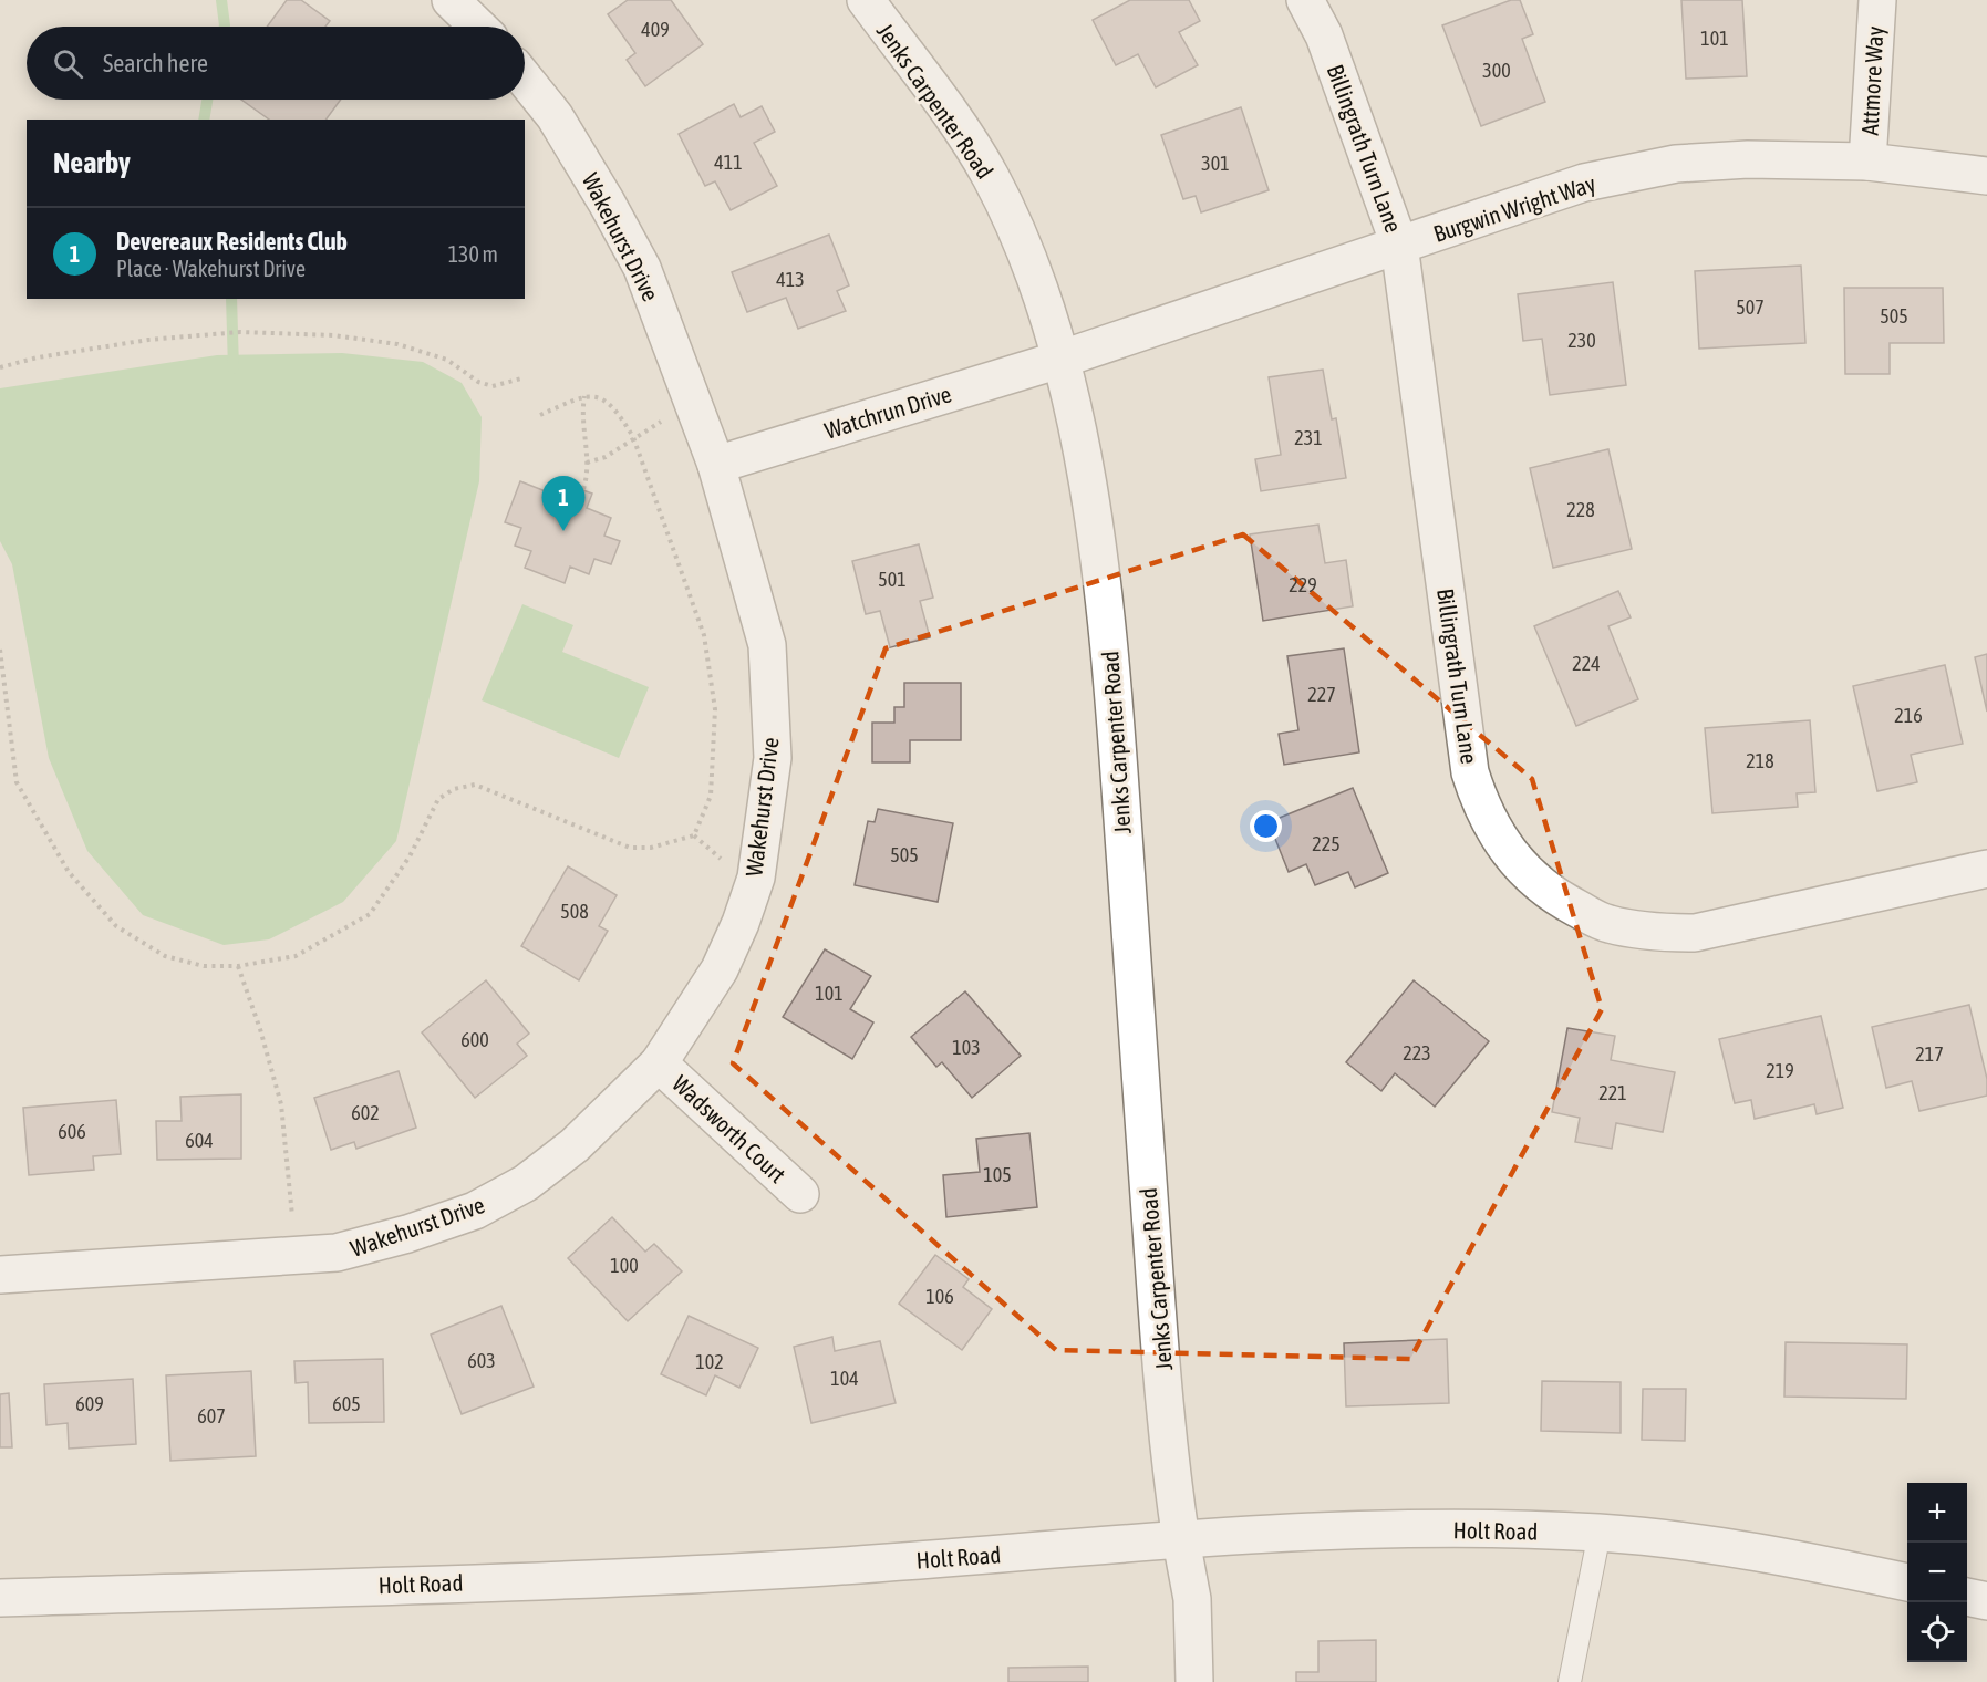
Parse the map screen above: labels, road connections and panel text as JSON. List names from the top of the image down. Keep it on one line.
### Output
{"streets":{"street":["Attmore Way","Jenks Carpenter Road","Billingrath Turn Lane","Burgwin Wright Way","Wakehurst Drive","Watchrun Drive","Wadsworth Court","Holt Road"]},"crossings":[["Attmore Way","Burgwin Wright Way"],["Jenks Carpenter Road","Burgwin Wright Way"],["Jenks Carpenter Road","Watchrun Drive"],["Jenks Carpenter Road","Holt Road"],["Billingrath Turn Lane","Burgwin Wright Way"],["Burgwin Wright Way","Watchrun Drive"],["Wakehurst Drive","Watchrun Drive"],["Wakehurst Drive","Wadsworth Court"]],"house_numbers":["409","101","300","411","301","413","507","505","230","231","228","501","229","224","227","216","218","225","505","508","101","600","103","223","217","219","221","602","606","604","105","100","106","603","102","104","609","605","607"],"page":{"search":"Search here","heading":"Nearby","list":[{"mark":"1","name":"Devereaux Residents Club","note":"Place · Wakehurst Drive","value":"130 m"}],"pins":"1","map_buttons":["+","−"]}}
